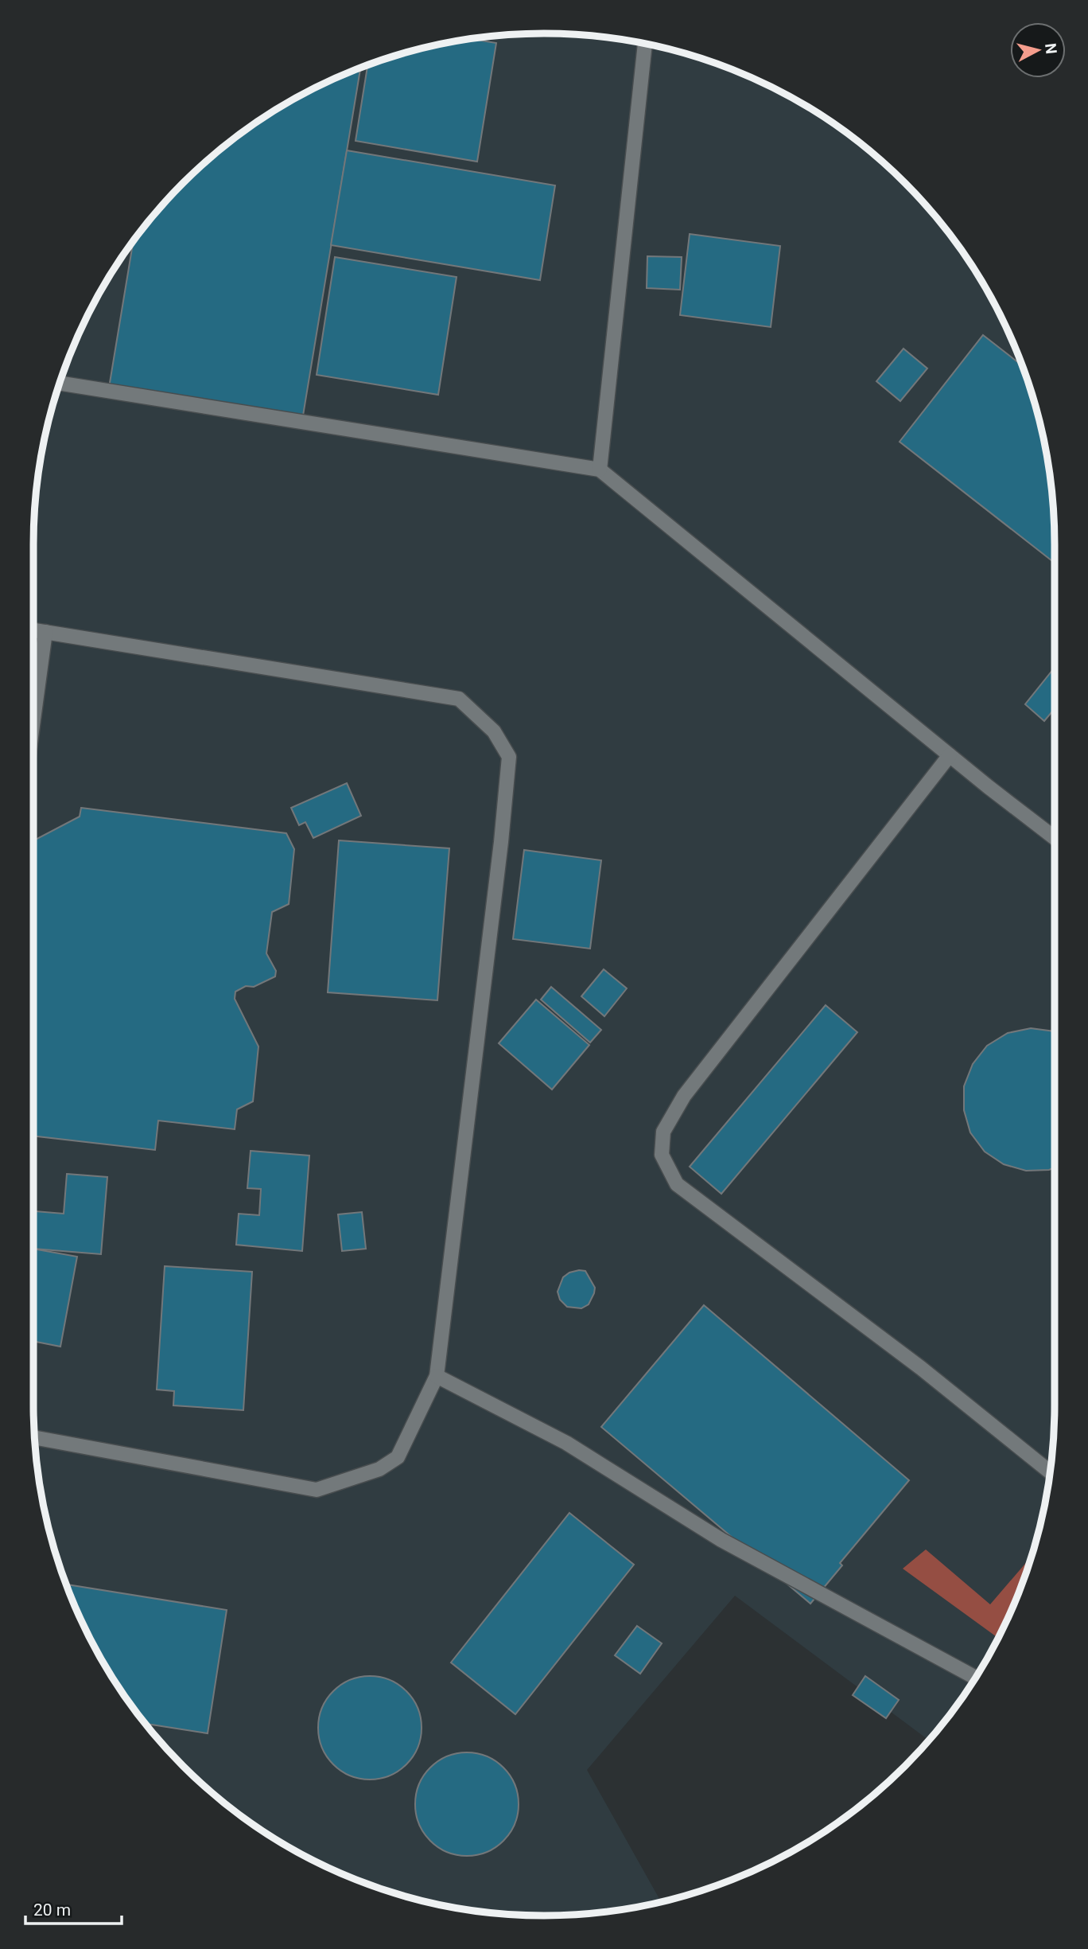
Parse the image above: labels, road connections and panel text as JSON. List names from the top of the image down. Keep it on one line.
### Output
{"scale_bar":"20 m","north":"right"}
